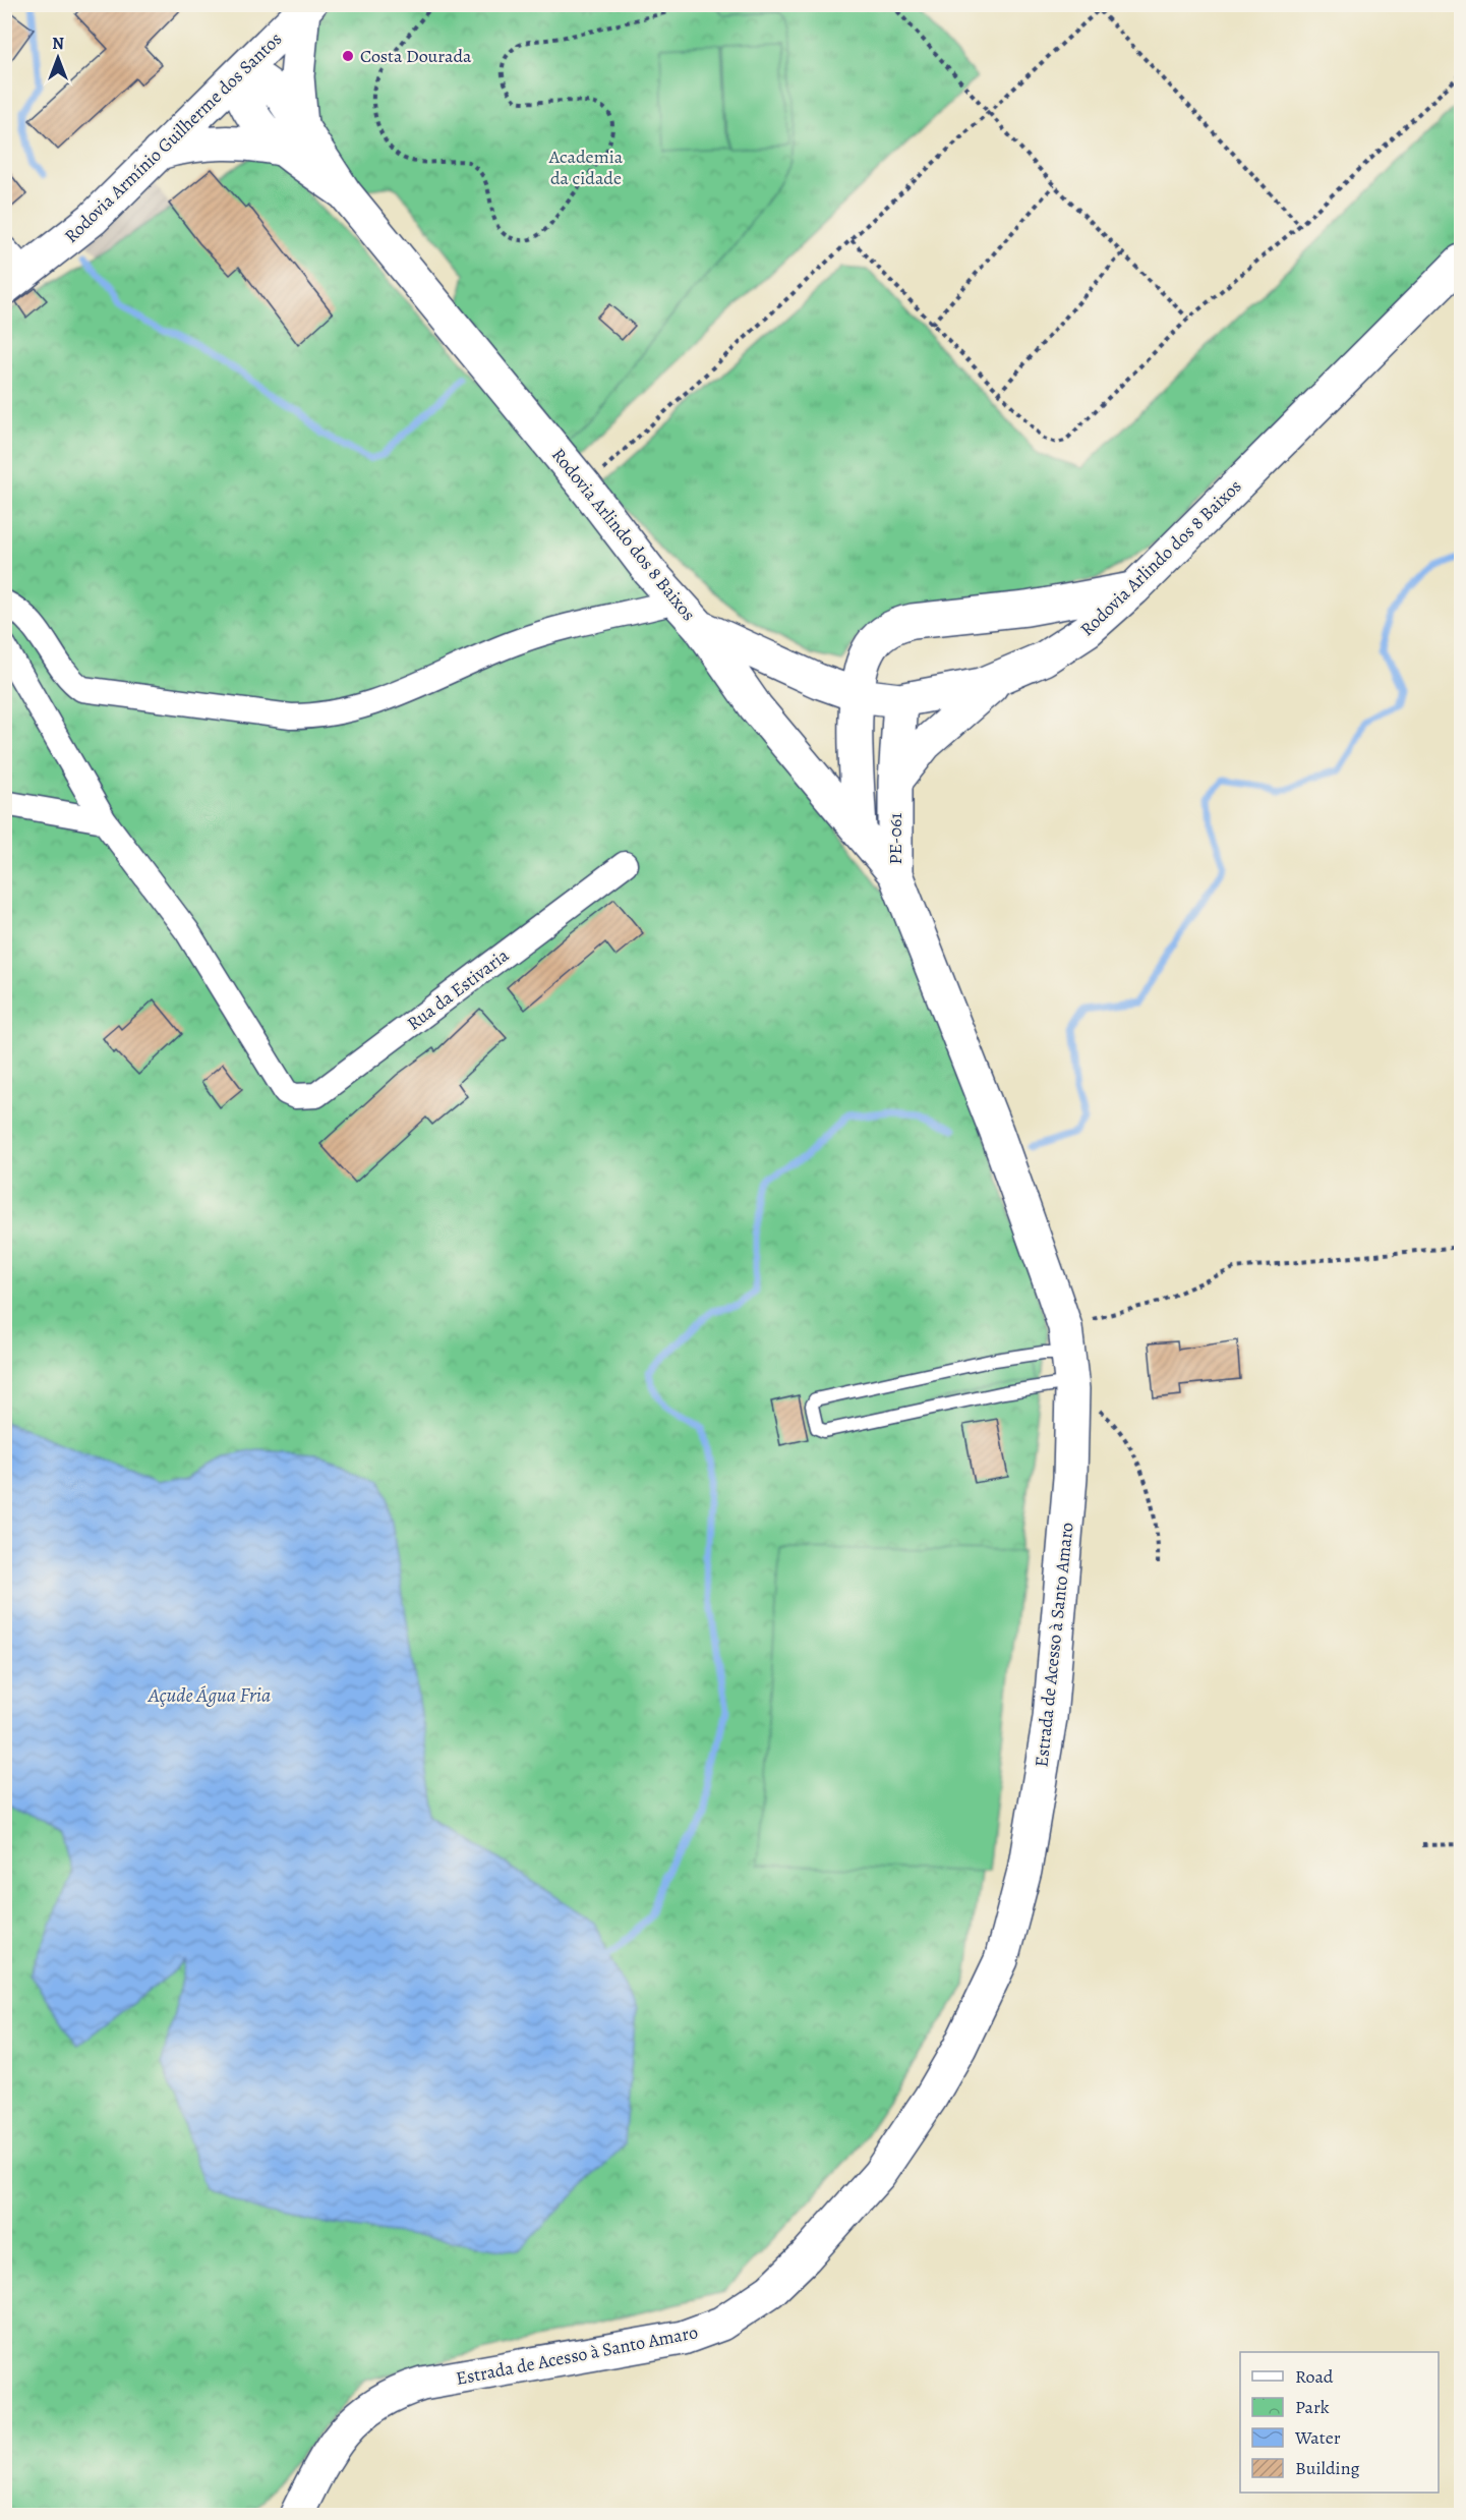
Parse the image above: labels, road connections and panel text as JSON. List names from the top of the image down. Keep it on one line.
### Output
{"streets":{"main road":["Rodovia Armínio Guilherme dos Santos","Rodovia Arlindo dos 8 Baixos","PE-061","Estrada de Acesso à Santo Amaro"],"street":["Rua da Estivaria"]},"crossings":[["Rodovia Armínio Guilherme dos Santos","Rodovia Arlindo dos 8 Baixos"],["Rodovia Arlindo dos 8 Baixos","PE-061"],["PE-061","Estrada de Acesso à Santo Amaro"]],"water":["Açude Água Fria"],"parks":["Academia da cidade"],"places":["Costa Dourada"],"legend":["Road","Park","Water","Building"],"north":"top"}
